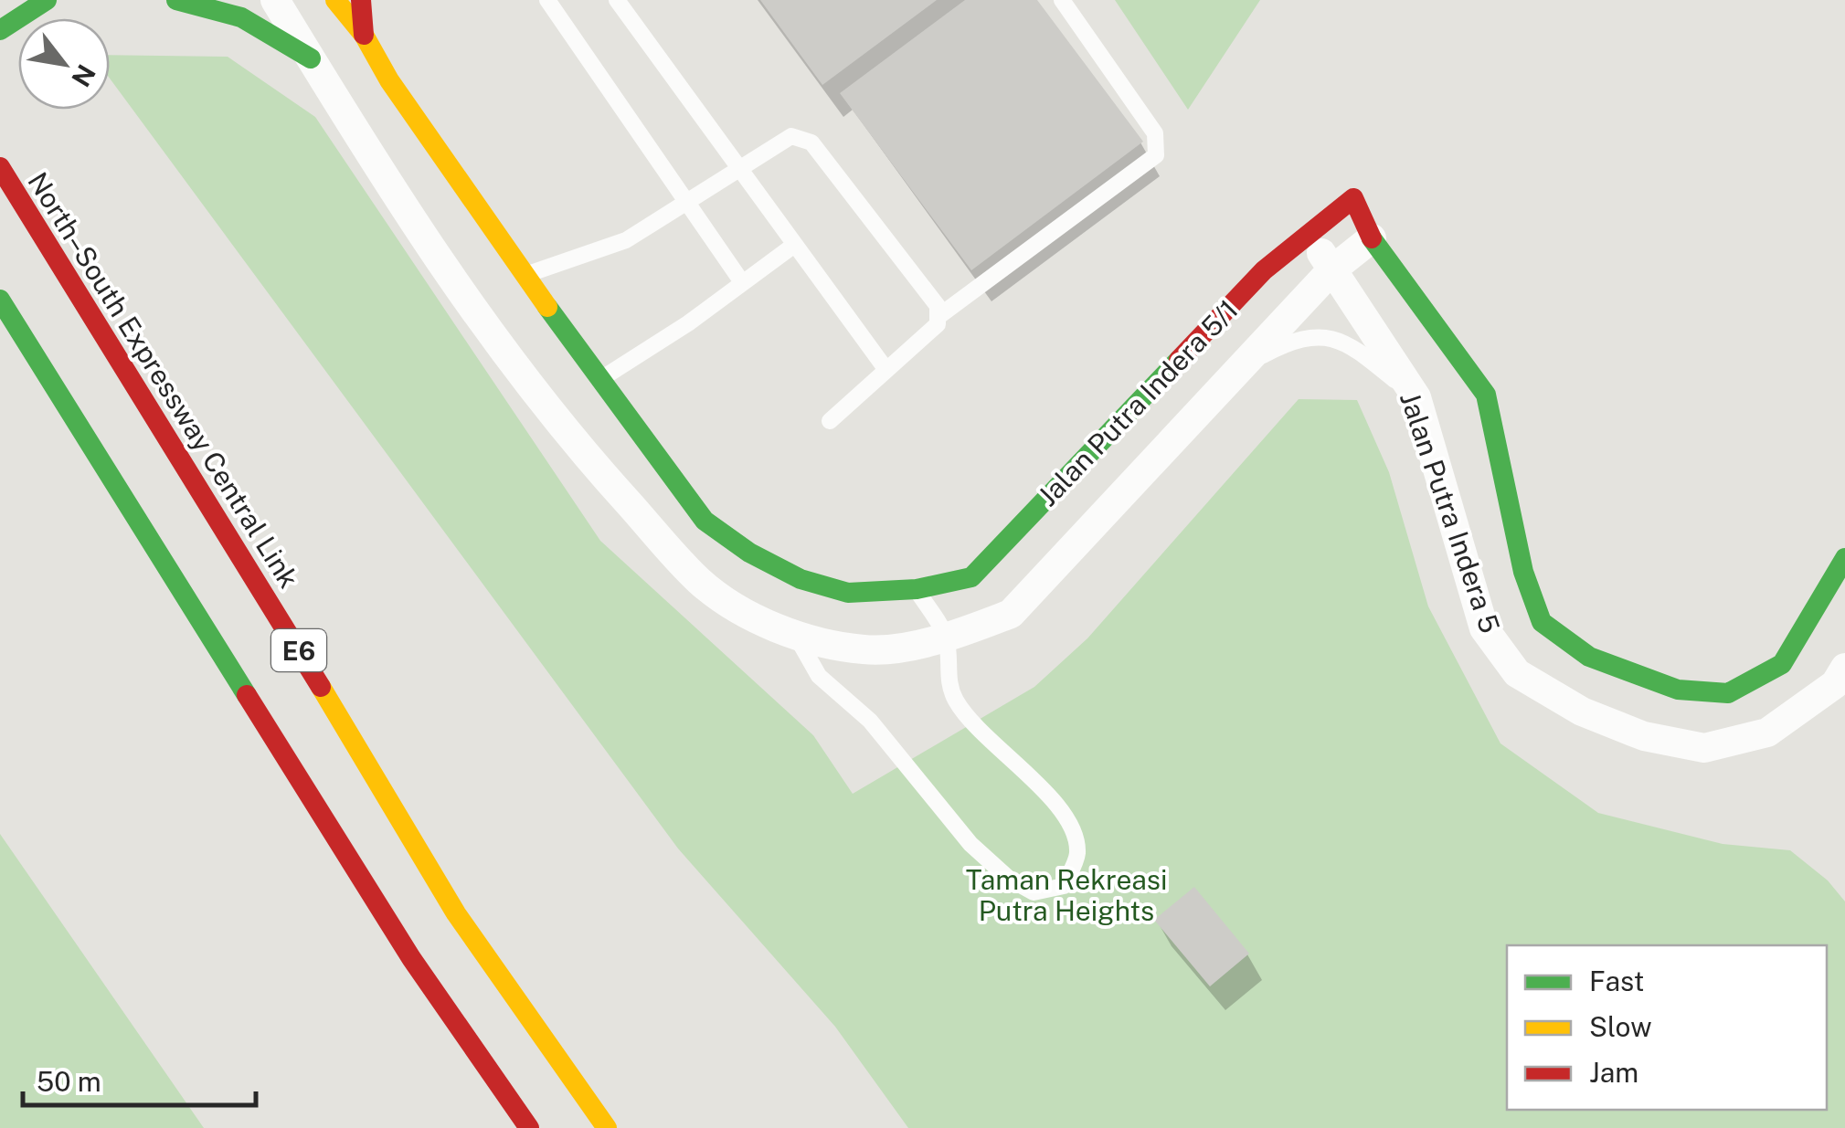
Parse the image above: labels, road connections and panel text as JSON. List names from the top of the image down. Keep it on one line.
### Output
{"streets":{"main road":["North–South Expressway Central Link","Jalan Putra Indera 5/1","Jalan Putra Indera 5","E6"]},"crossings":[["Jalan Putra Indera 5/1","Jalan Putra Indera 5"]],"parks":["Taman Rekreasi Putra Heights"],"legend":["Fast","Slow","Jam"],"scale_bar":"50 m","north":"bottom right"}
